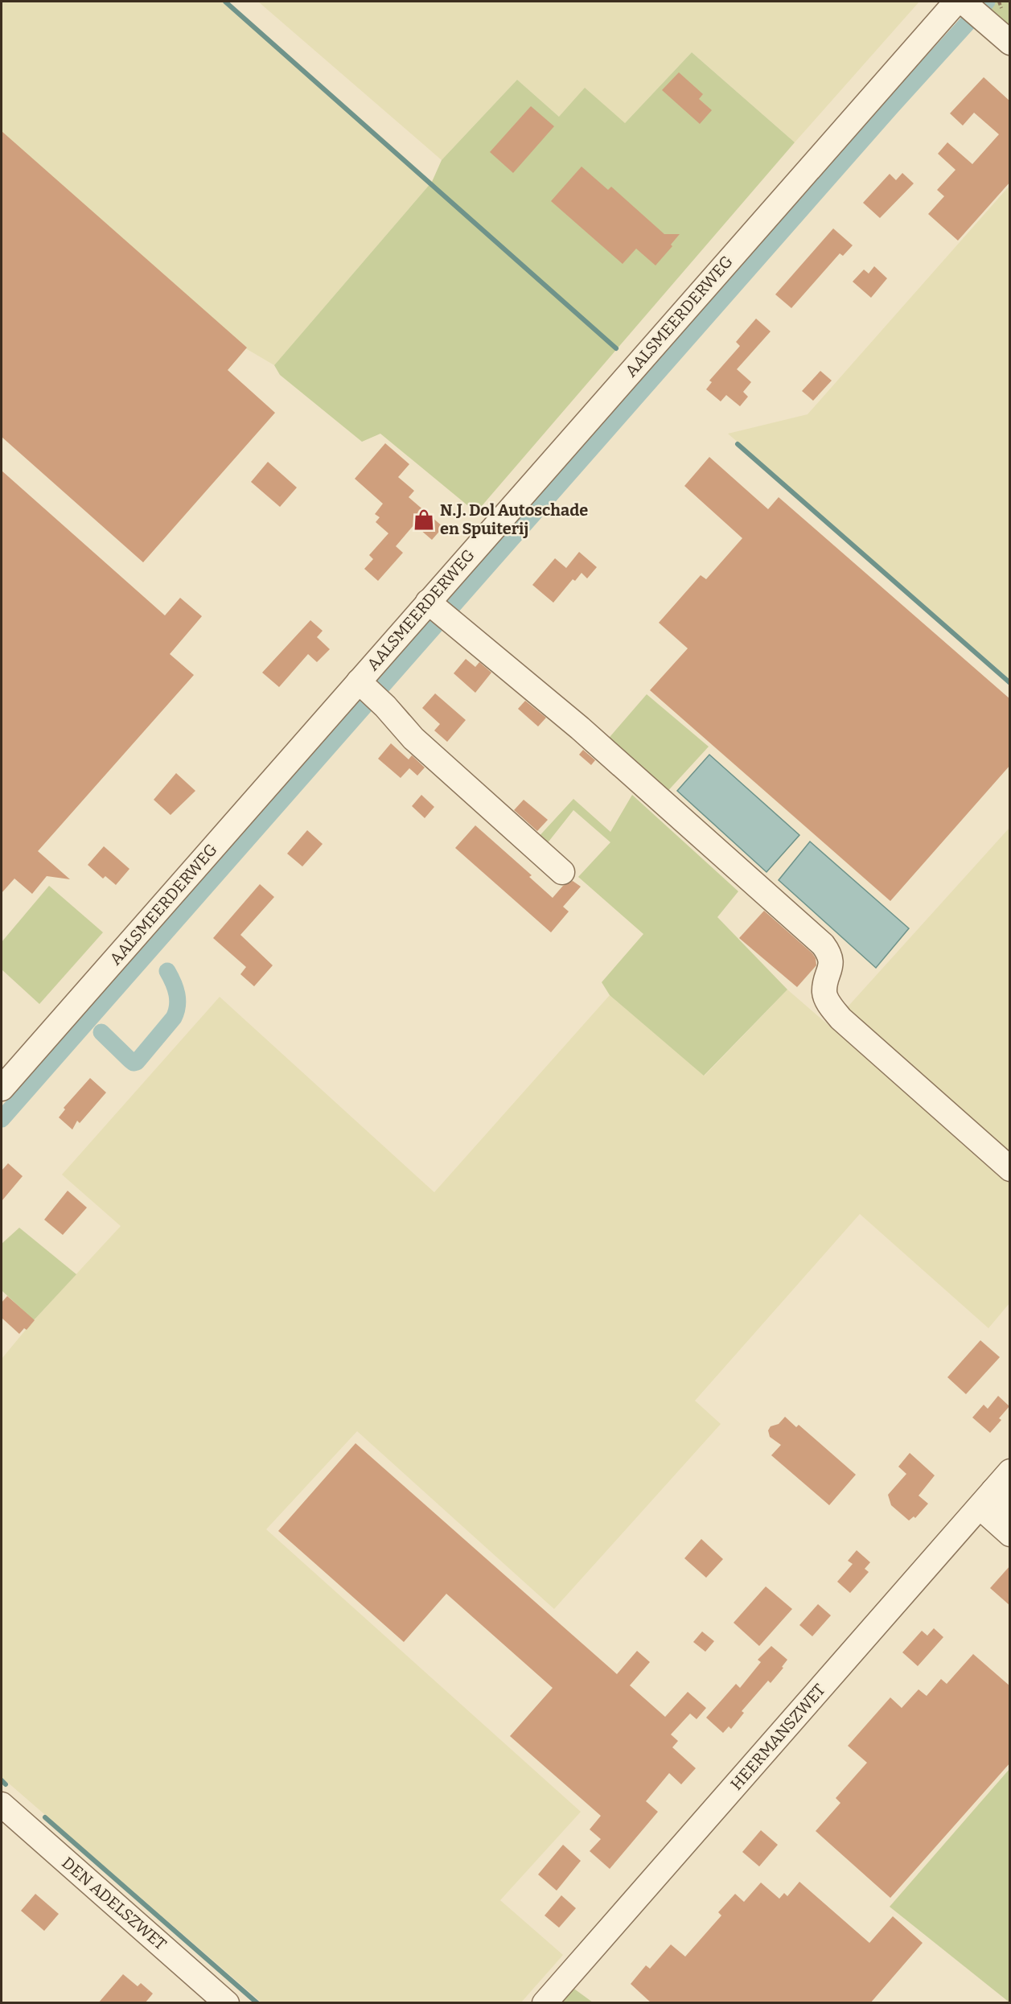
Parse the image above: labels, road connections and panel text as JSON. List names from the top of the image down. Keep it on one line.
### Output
{"streets":{"street":["AALSMEERDERWEG","HEERMANSZWET","DEN ADELSZWET"]},"places":{"shop":["N.J. Dol Autoschade en Spuiterij"]}}
